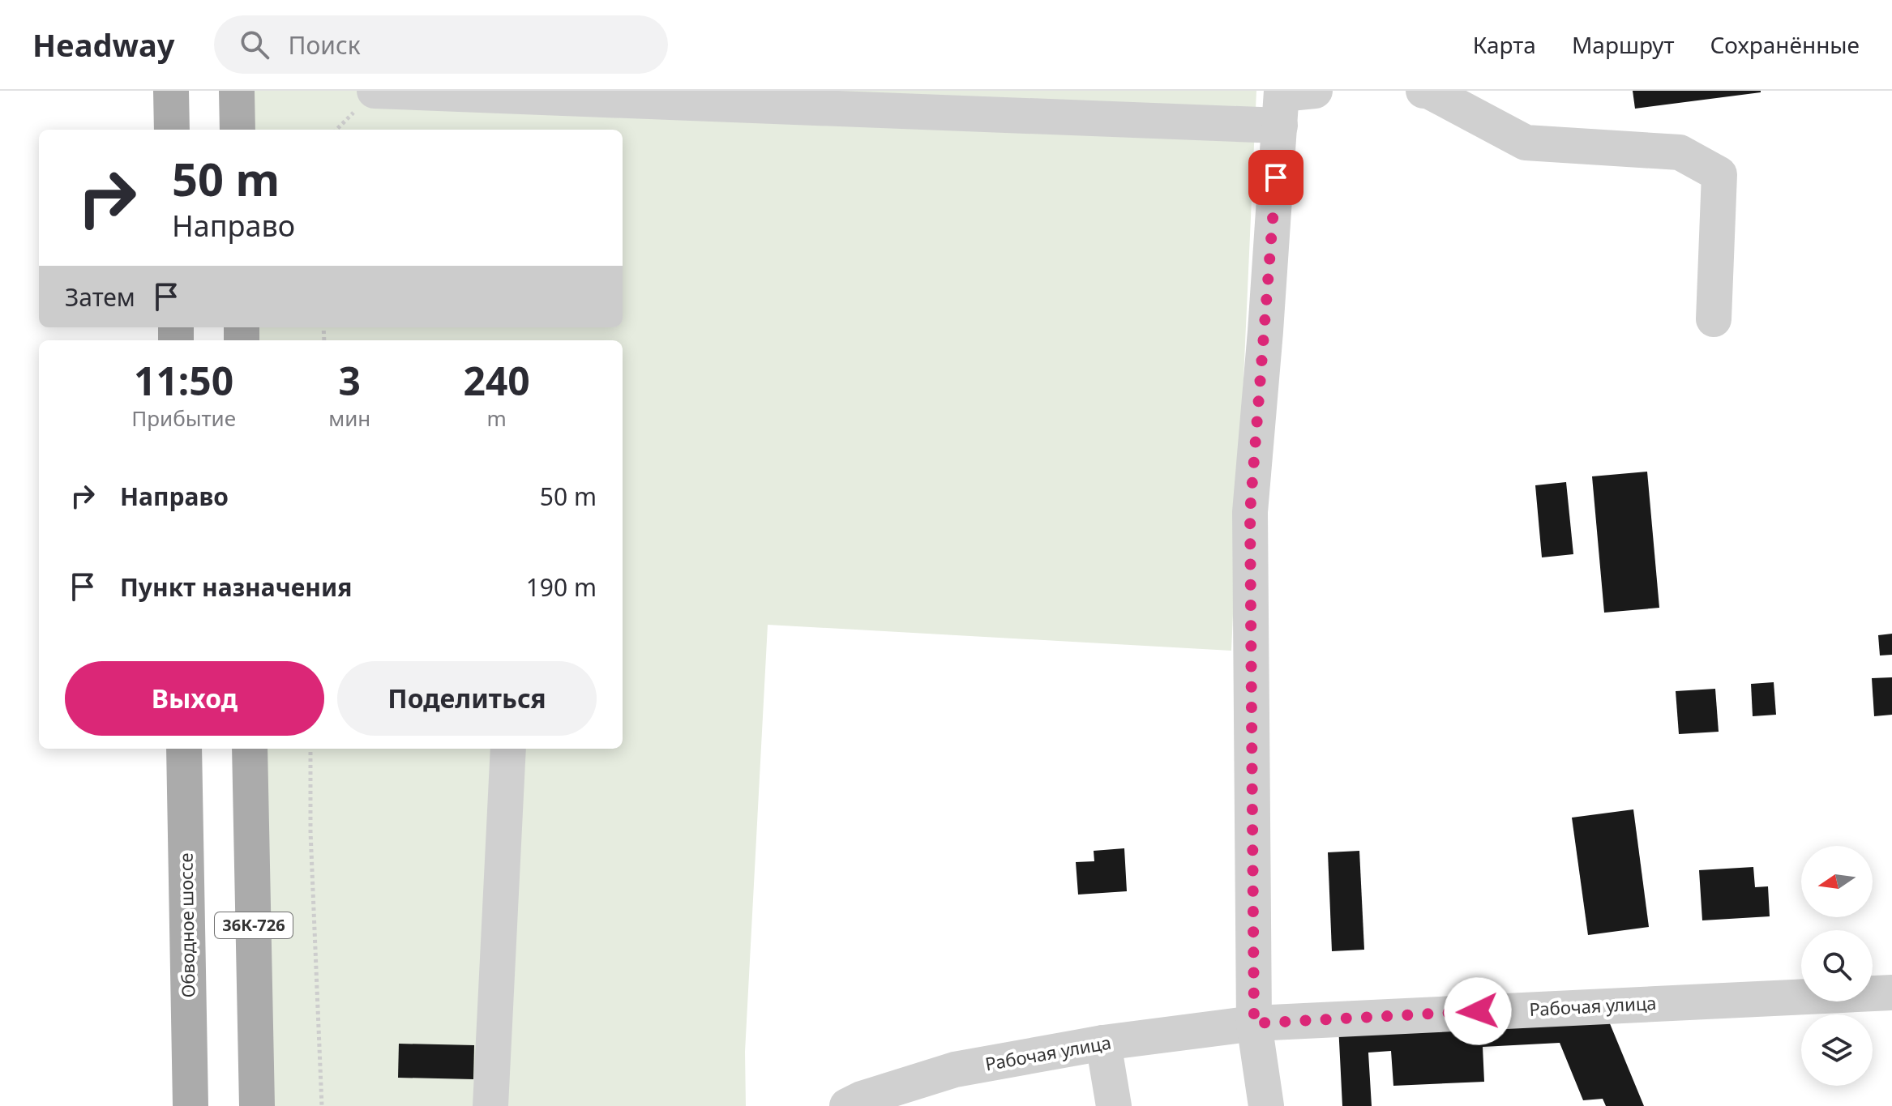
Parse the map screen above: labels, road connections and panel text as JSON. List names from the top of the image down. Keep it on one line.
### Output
{"streets":{"main road":["Обводное шоссе","36К-726"],"street":["Рабочая улица"]},"north":"left","page":{"header":"Headway","search":"Поиск","nav":["Карта","Маршрут","Сохранённые"],"turn":["50 m","Направо"],"then":"Затем","eta":["11:50","Прибытие","3","мин","240","m"],"list":[{"name":"Направо","value":"50 m"},{"name":"Пункт назначения","value":"190 m"}],"buttons":["Выход","Поделиться"]}}
